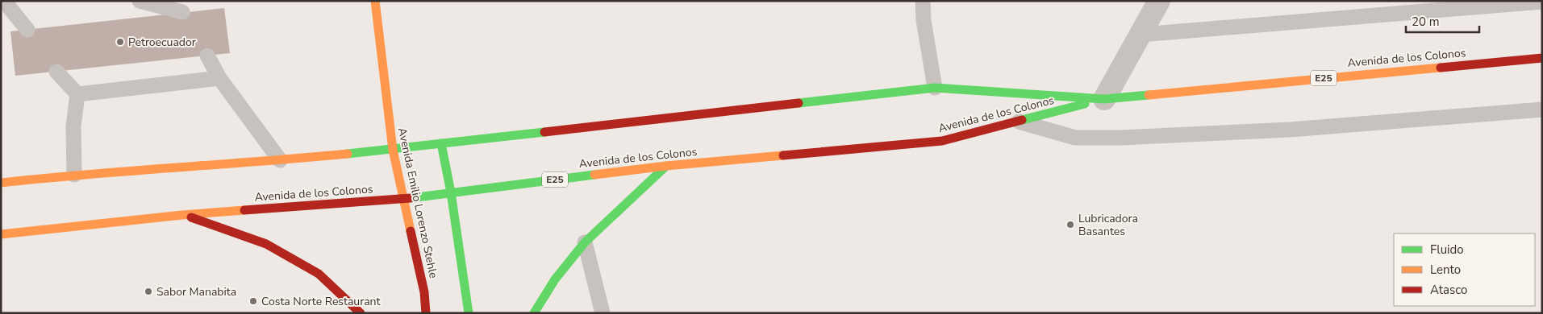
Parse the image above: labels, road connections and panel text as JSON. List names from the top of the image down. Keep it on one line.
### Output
{"streets":{"main road":["Avenida de los Colonos","E25","Avenida Emilio Lorenzo Stehle"]},"crossings":[["Avenida de los Colonos","Avenida Emilio Lorenzo Stehle"]],"places":["Petroecuador","Lubricadora Basantes","Sabor Manabita","Costa Norte Restaurant"],"legend":["Fluido","Lento","Atasco"],"scale_bar":"20 m"}
